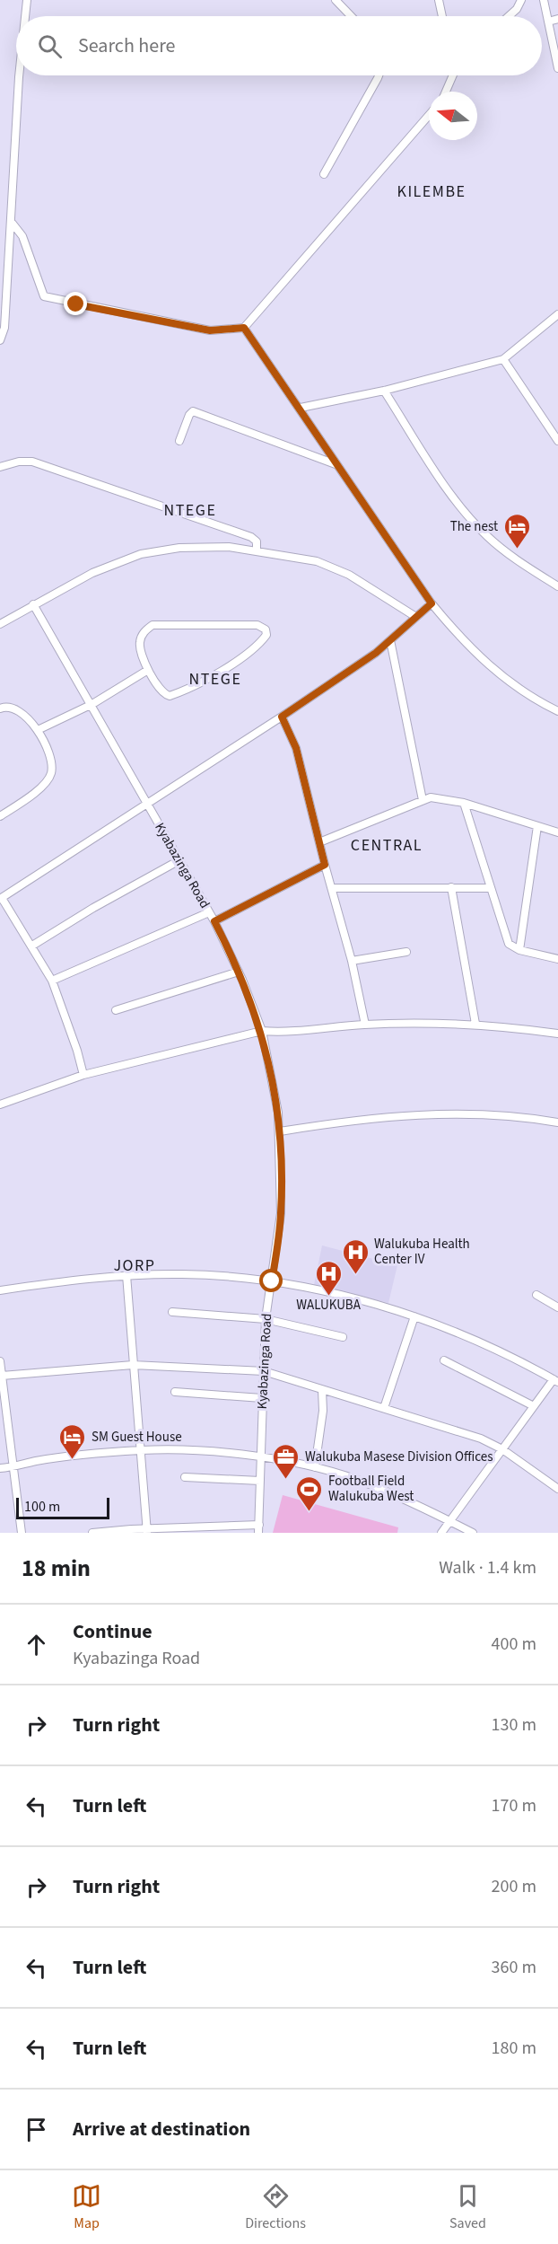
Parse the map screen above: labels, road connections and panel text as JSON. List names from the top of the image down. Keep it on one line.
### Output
{"streets":{"street":["Kyabazinga Road"]},"districts":["KILEMBE","NTEGE","NTEGE","CENTRAL","JORP"],"places":{"hotel":["The nest","SM Guest House"],"hospital":["Walukuba Health Center IV","WALUKUBA"],"office":["Walukuba Masese Division Offices"],"sports":["Football Field Walukuba West"]},"scale_bar":"100 m","north":"left","page":{"search":"Search here","scale":"100 m","heading":["18 min","Walk · 1.4 km"],"list":[["Continue","Kyabazinga Road","400 m"],["Turn right","130 m"],["Turn left","170 m"],["Turn right","200 m"],["Turn left","360 m"],["Turn left","180 m"],"Arrive at destination"],"nav":["Map","Directions","Saved"]}}
